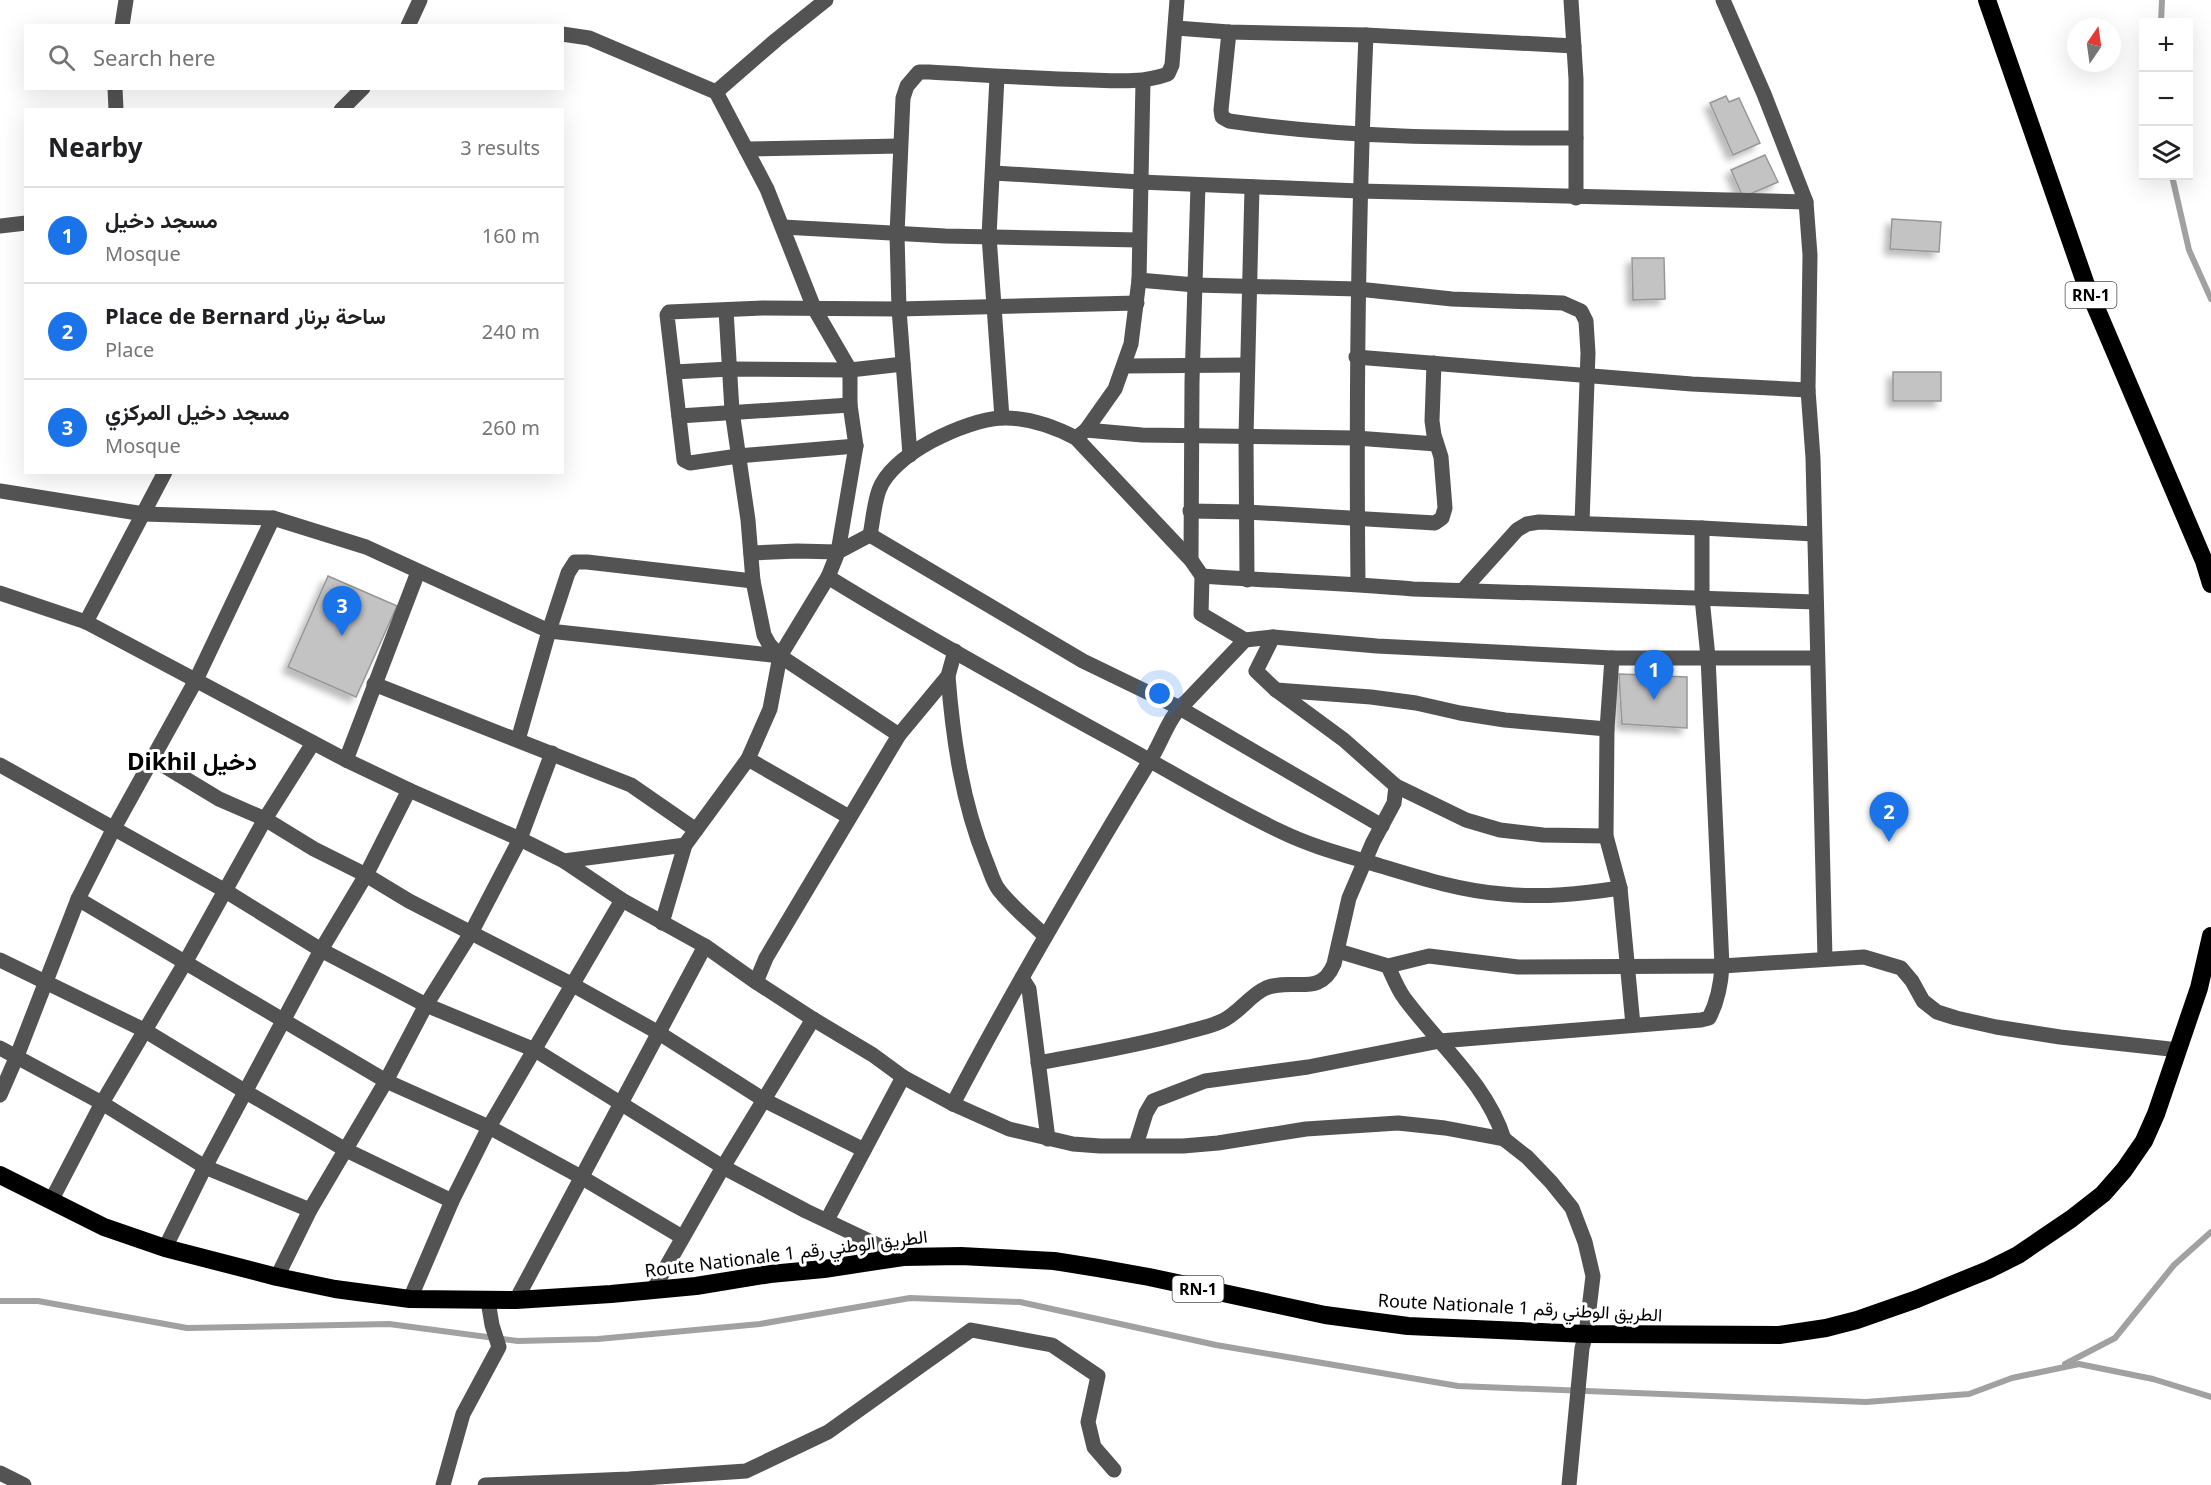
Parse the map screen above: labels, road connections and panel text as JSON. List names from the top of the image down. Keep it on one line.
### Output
{"streets":{"highway":["RN-1","Route Nationale الطريق الوطني رقم 1"]},"districts":["Dikhil دخيل"],"north":"top","page":{"map_buttons":["+","−"],"search":"Search here","heading":["Nearby","3 results"],"list":[{"mark":"1","name":"مسجد دخيل","note":"Mosque","value":"160 m"},{"mark":"2","name":"Place de Bernard ساحة برنار","note":"Place","value":"240 m"},{"mark":"3","name":"مسجد دخيل المركزي","note":"Mosque","value":"260 m"}],"pins":["3","1","2"]}}
